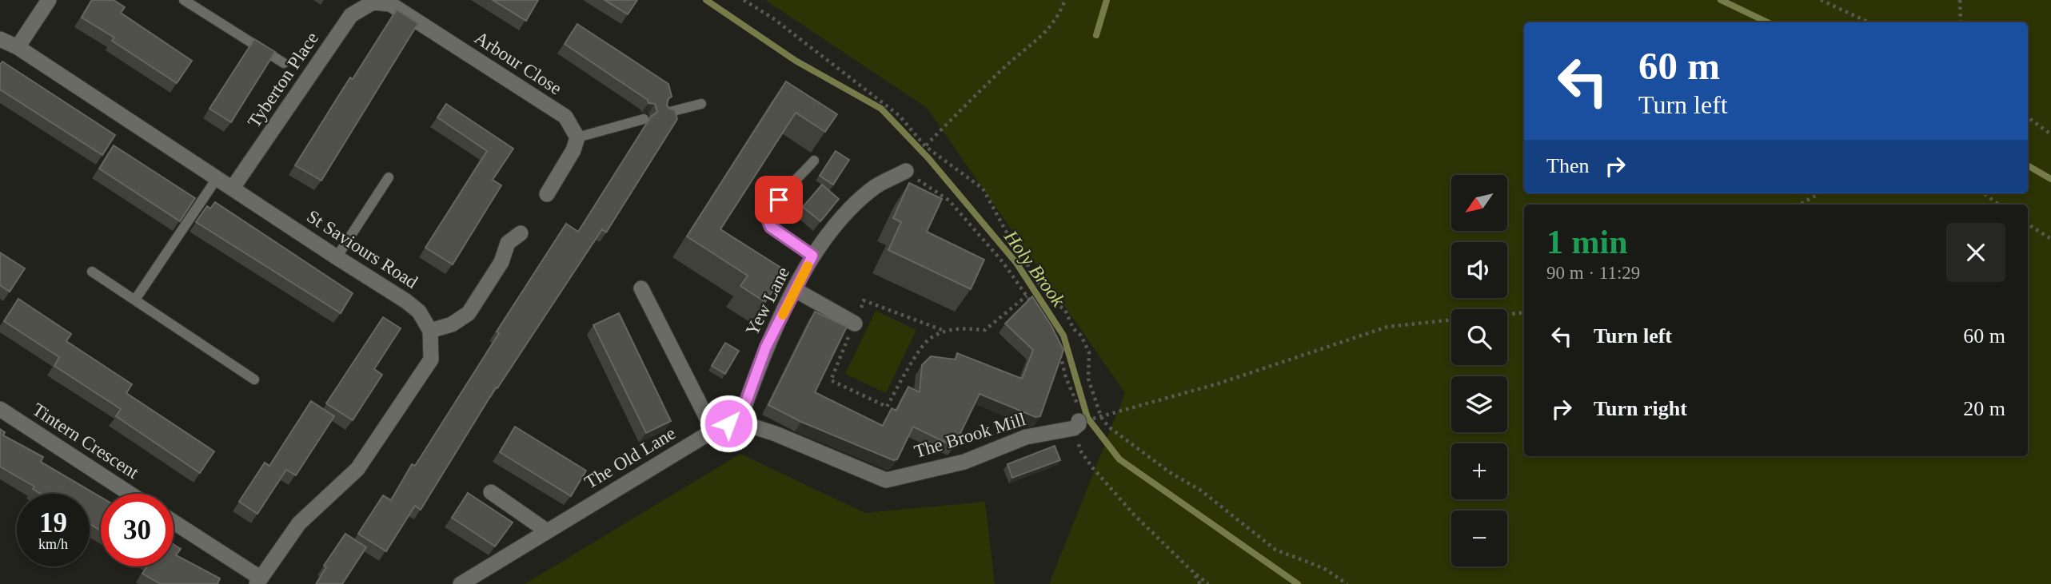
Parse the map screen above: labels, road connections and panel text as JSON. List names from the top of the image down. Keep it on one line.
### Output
{"streets":{"street":["Arbour Close","Tyberton Place","St Saviours Road","Yew Lane","The Brook Mill","Tintern Crescent","The Old Lane"]},"crossings":[["Arbour Close","Tyberton Place"],["Tyberton Place","St Saviours Road"],["Yew Lane","The Brook Mill"]],"water":["Holy Brook"],"north":"bottom left","page":{"turn":["60 m","Turn left"],"then":"Then","map_buttons":["+","−"],"heading":["1 min","90 m · 11:29"],"list":[{"name":"Turn left","value":"60 m"},{"name":"Turn right","value":"20 m"}],"speed":"19 km/h","limit":"30"}}
